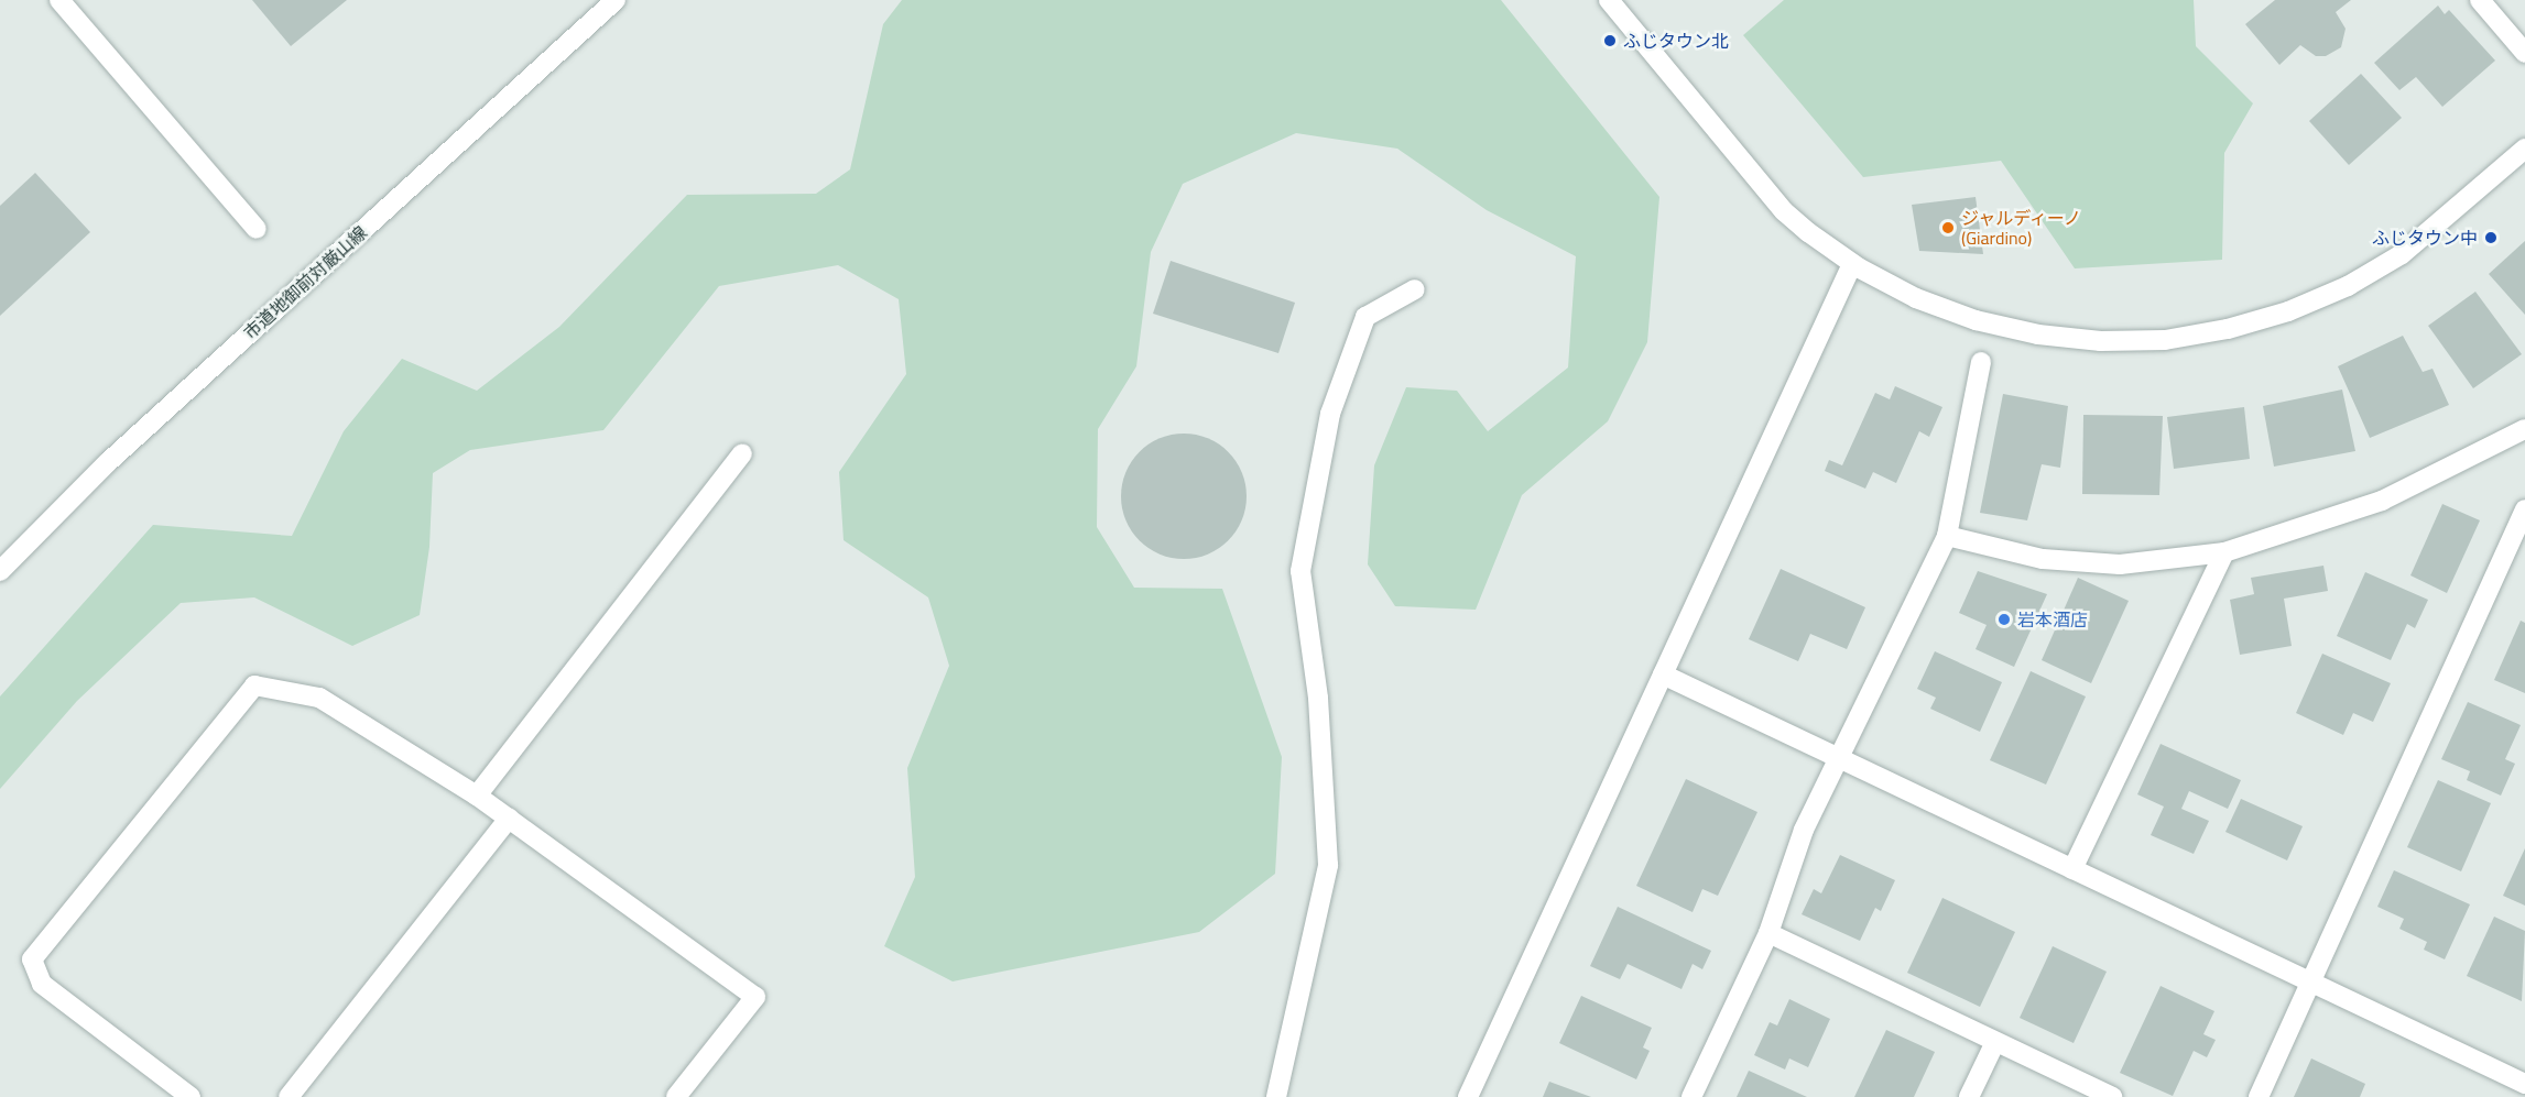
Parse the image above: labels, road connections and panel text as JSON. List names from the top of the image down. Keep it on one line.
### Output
{"streets":{"street":["市道地御前対厳山線"]},"places":["ふじタウン北","ジャルディーノ (Giardino)","ふじタウン中","岩本酒店"]}
